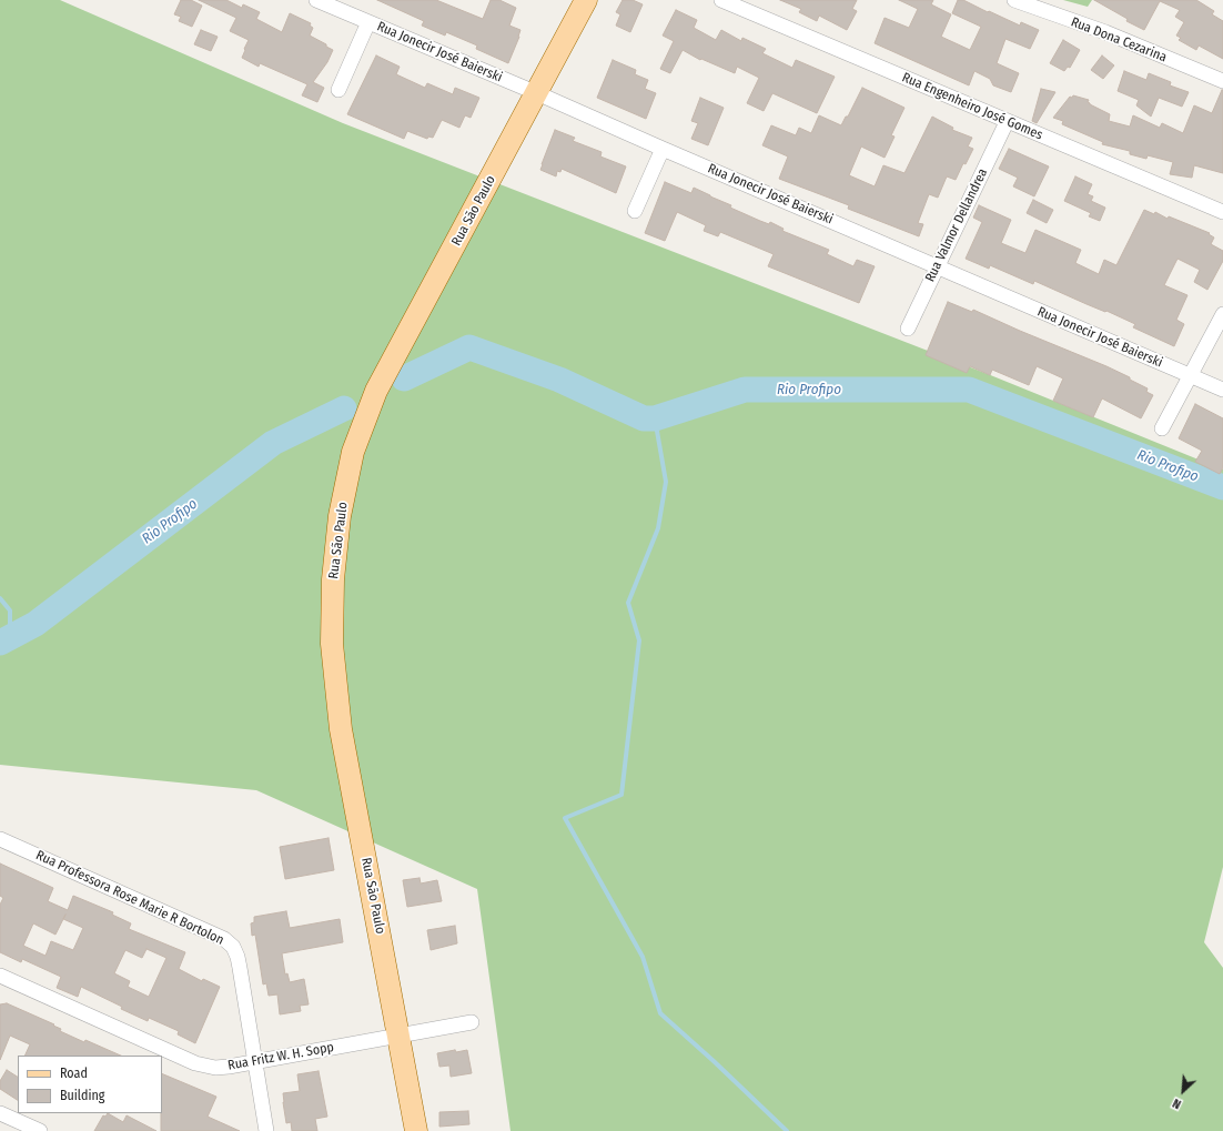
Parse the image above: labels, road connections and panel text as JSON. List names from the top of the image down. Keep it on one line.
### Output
{"streets":{"main road":["Rua São Paulo"],"street":["Rua Dona Cezarina","Rua Jonecir José Baierski","Rua Engenheiro José Gomes","Rua Valmor Dellandrea","Rua Professora Rose Marie R Bortolon","Rua Fritz W. H. Sopp"]},"crossings":[["Rua Jonecir José Baierski","Rua São Paulo"],["Rua Jonecir José Baierski","Rua Valmor Dellandrea"],["Rua Engenheiro José Gomes","Rua Valmor Dellandrea"],["Rua São Paulo","Rua Fritz W. H. Sopp"],["Rua Professora Rose Marie R Bortolon","Rua Fritz W. H. Sopp"]],"water":["Rio Profipo"],"legend":["Road","Building"],"north":"bottom left"}
